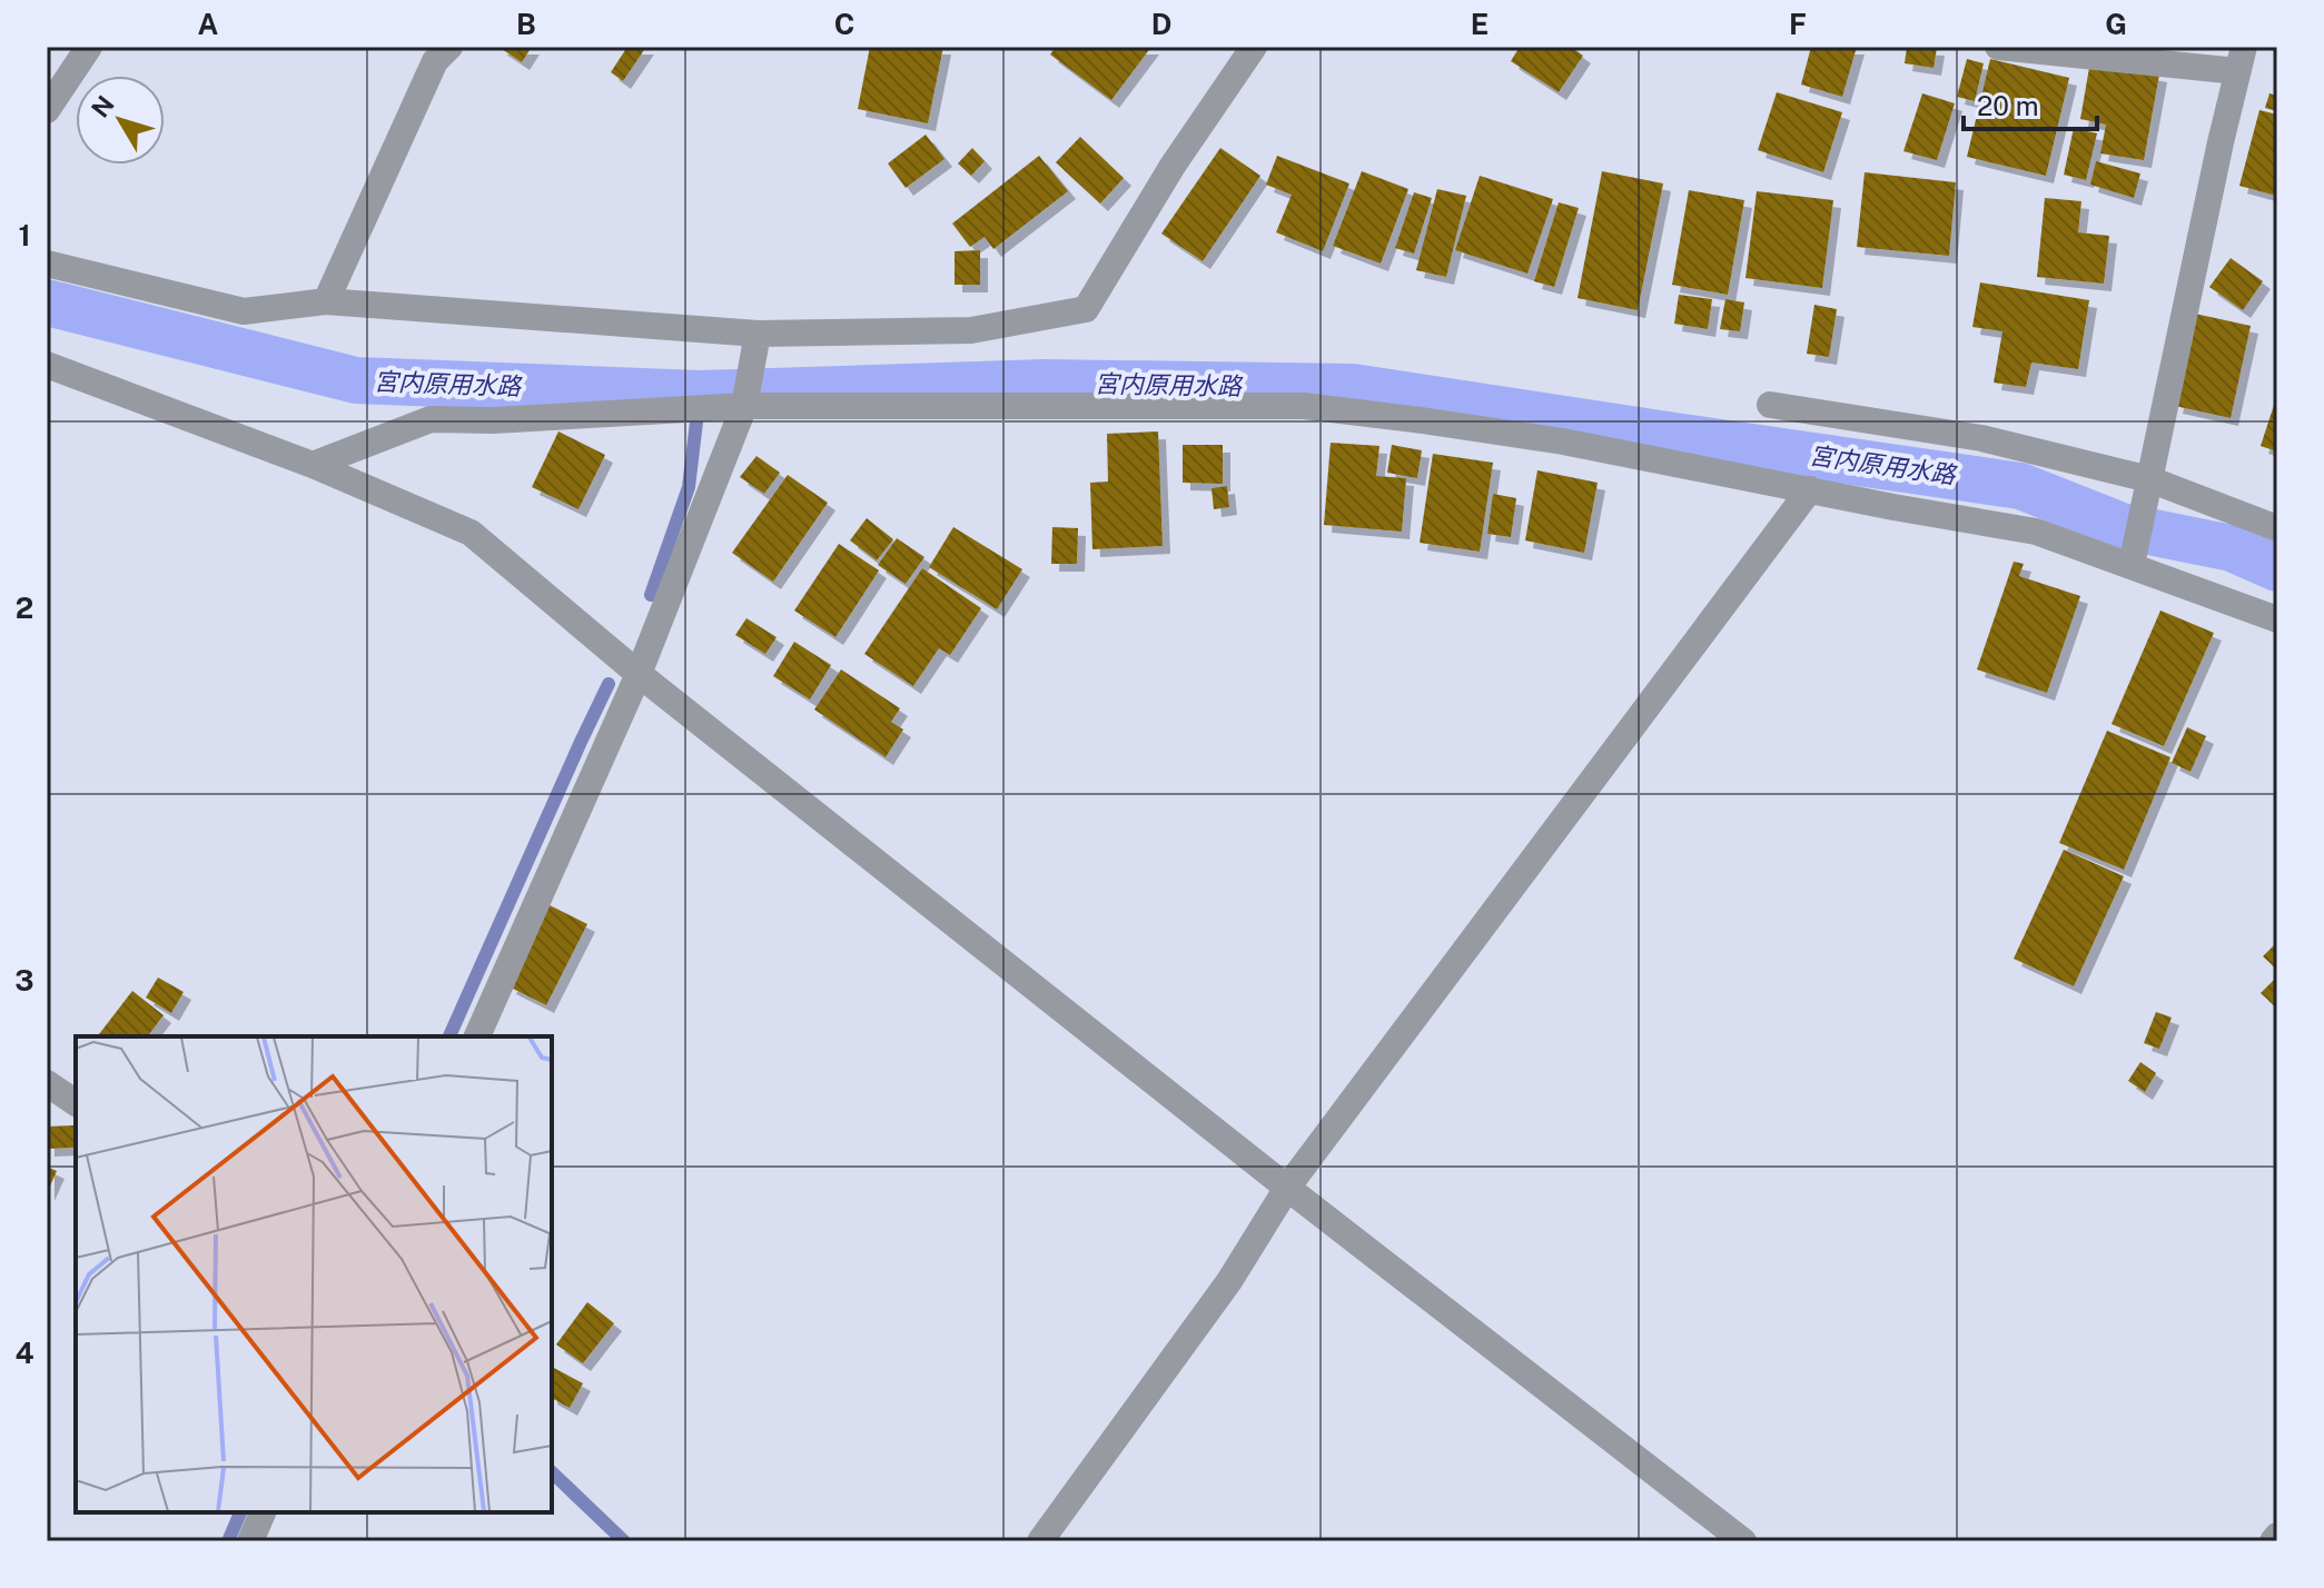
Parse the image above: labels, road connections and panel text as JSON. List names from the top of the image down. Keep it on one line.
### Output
{"water":["宮内原用水路"],"scale_bar":"20 m","north":"top left","grid":{"columns":["A","B","C","D","E","F","G"],"rows":["1","2","3","4"]}}
